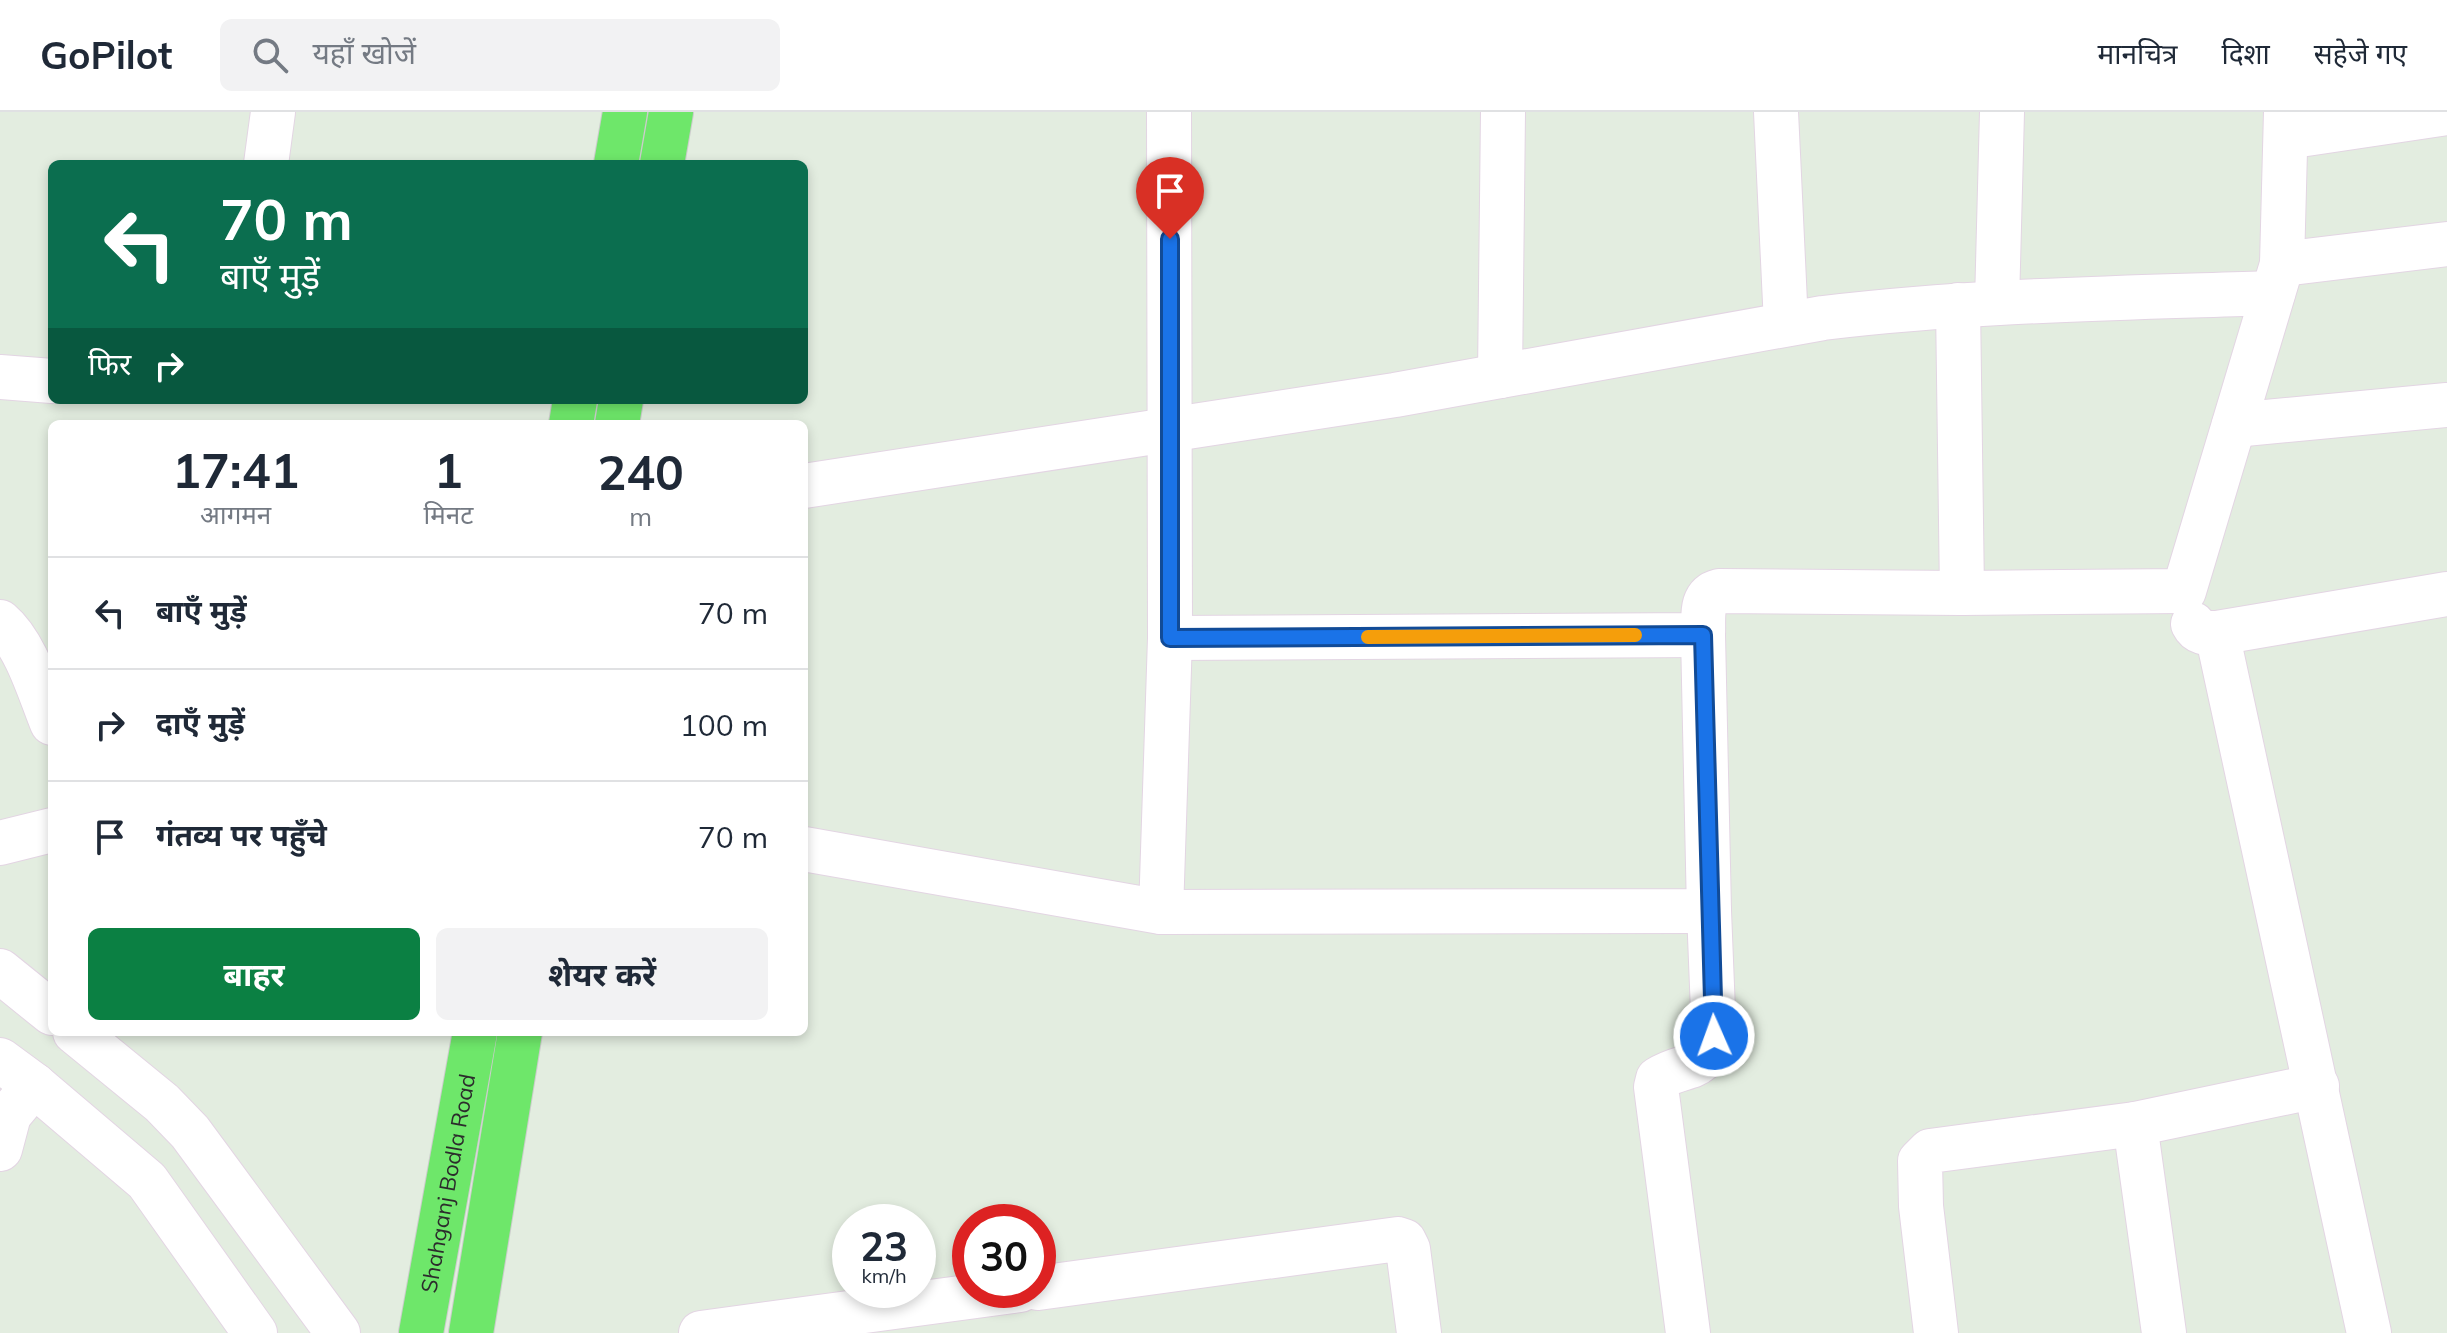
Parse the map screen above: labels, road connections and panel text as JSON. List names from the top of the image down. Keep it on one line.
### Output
{"streets":{"main road":["Shahganj Bodla Road"]},"page":{"header":"GoPilot","search":"यहाँ खोजें","nav":["मानचित्र","दिशा","सहेजे गए"],"turn":["70 m","बाएँ मुड़ें"],"then":"फिर","eta":["17:41","आगमन","1","मिनट","240","m"],"list":[{"name":"बाएँ मुड़ें","value":"70 m"},{"name":"दाएँ मुड़ें","value":"100 m"},{"name":"गंतव्य पर पहुँचे","value":"70 m"}],"buttons":["बाहर","शेयर करें"],"speed":"23 km/h","limit":"30"}}
